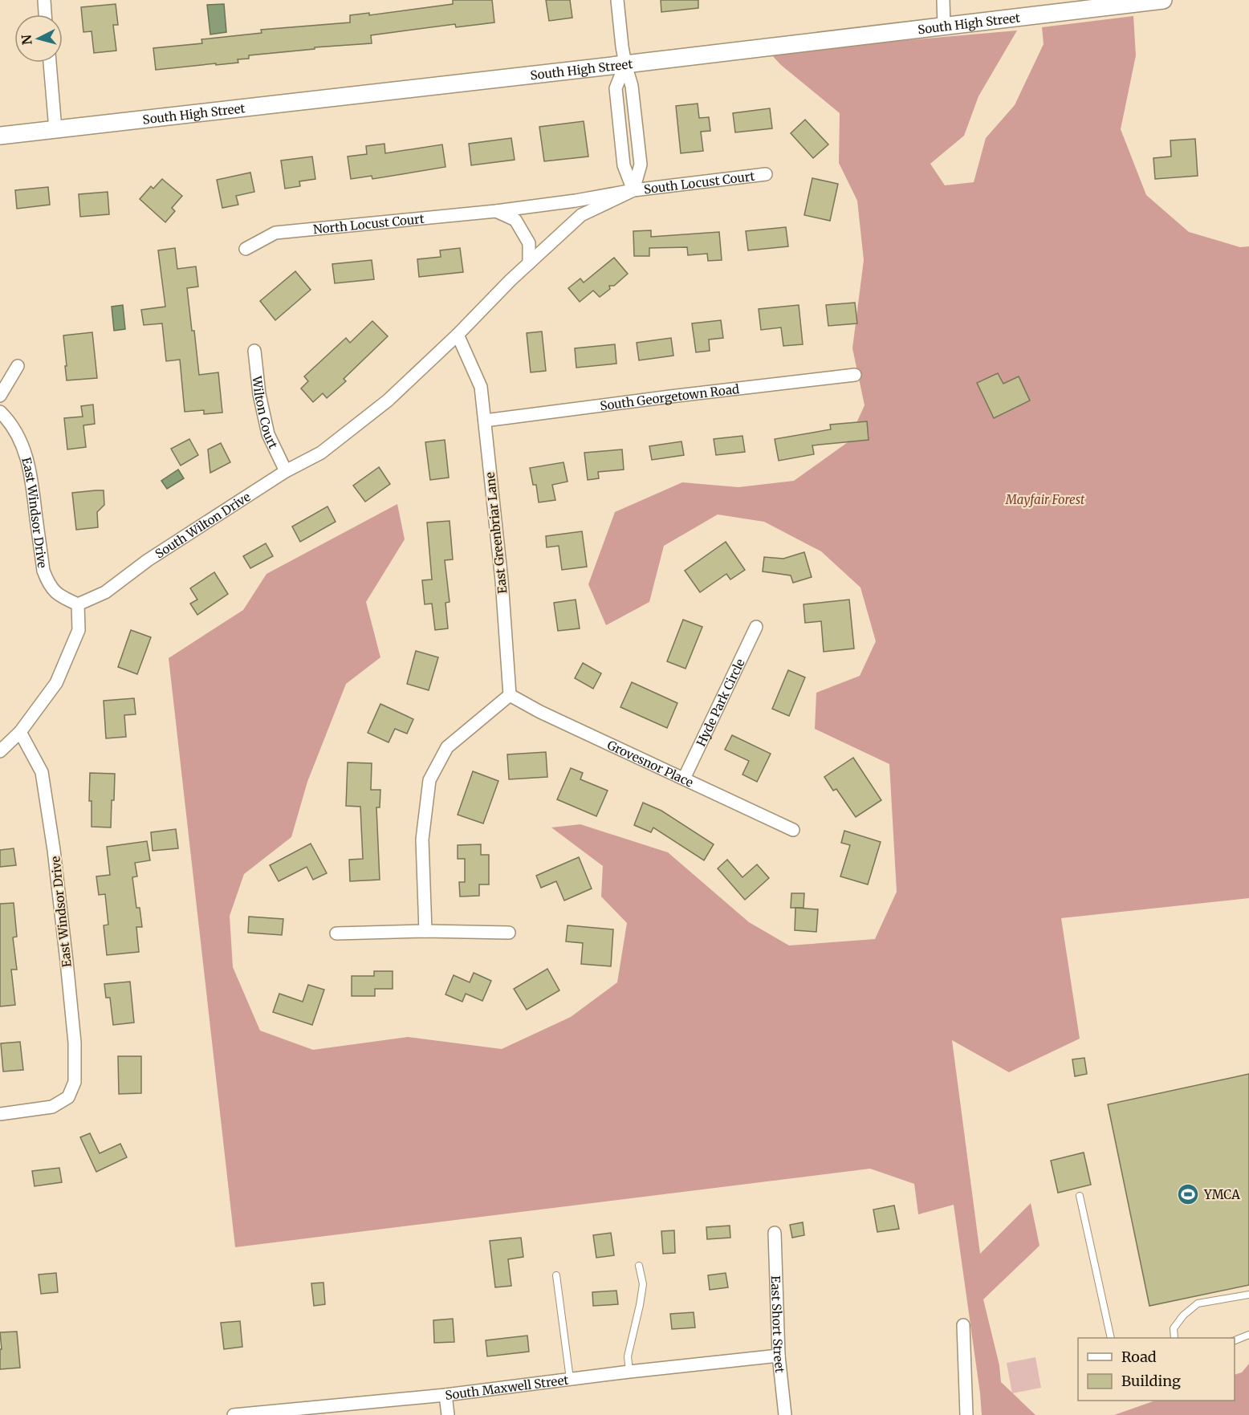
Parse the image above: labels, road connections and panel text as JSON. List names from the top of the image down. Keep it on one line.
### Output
{"streets":{"street":["South High Street","South Locust Court","North Locust Court","South Georgetown Road","Wilton Court","East Windsor Drive","South Wilton Drive","East Greenbriar Lane","Hyde Park Circle","Grovesnor Place","East Short Street","South Maxwell Street"]},"crossings":[["South Locust Court","North Locust Court"],["South Georgetown Road","East Greenbriar Lane"],["Wilton Court","South Wilton Drive"],["East Windsor Drive","South Wilton Drive"],["South Wilton Drive","East Greenbriar Lane"],["East Greenbriar Lane","Grovesnor Place"],["Hyde Park Circle","Grovesnor Place"],["East Short Street","South Maxwell Street"]],"parks":["Mayfair Forest"],"places":{"sports":["YMCA"]},"legend":["Road","Building"],"north":"left"}
